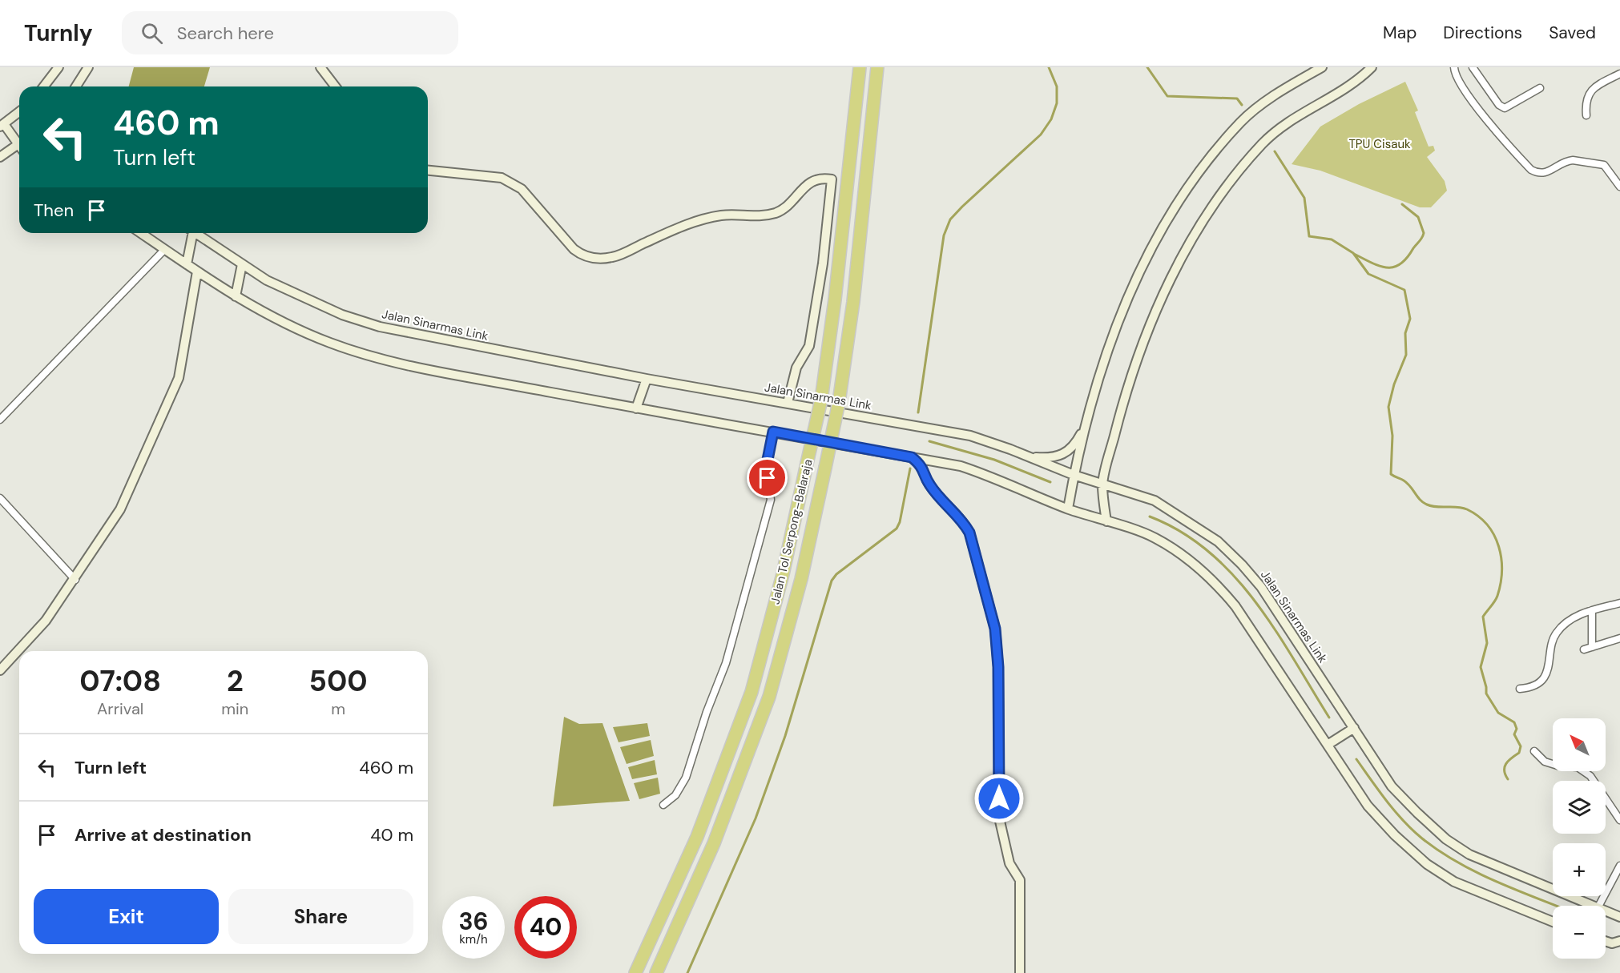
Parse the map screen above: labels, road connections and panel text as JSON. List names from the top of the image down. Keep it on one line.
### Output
{"streets":{"highway":["Jalan Tol Serpong–Balaraja"],"street":["Jalan Sinarmas Link"]},"parks":["TPU Cisauk"],"north":"top left","page":{"header":"Turnly","search":"Search here","nav":["Map","Directions","Saved"],"turn":["460 m","Turn left"],"then":"Then","eta":["07:08","Arrival","2","min","500","m"],"map_buttons":["+","−"],"list":[{"name":"Turn left","value":"460 m"},{"name":"Arrive at destination","value":"40 m"}],"buttons":["Exit","Share"],"speed":"36 km/h","limit":"40"}}
